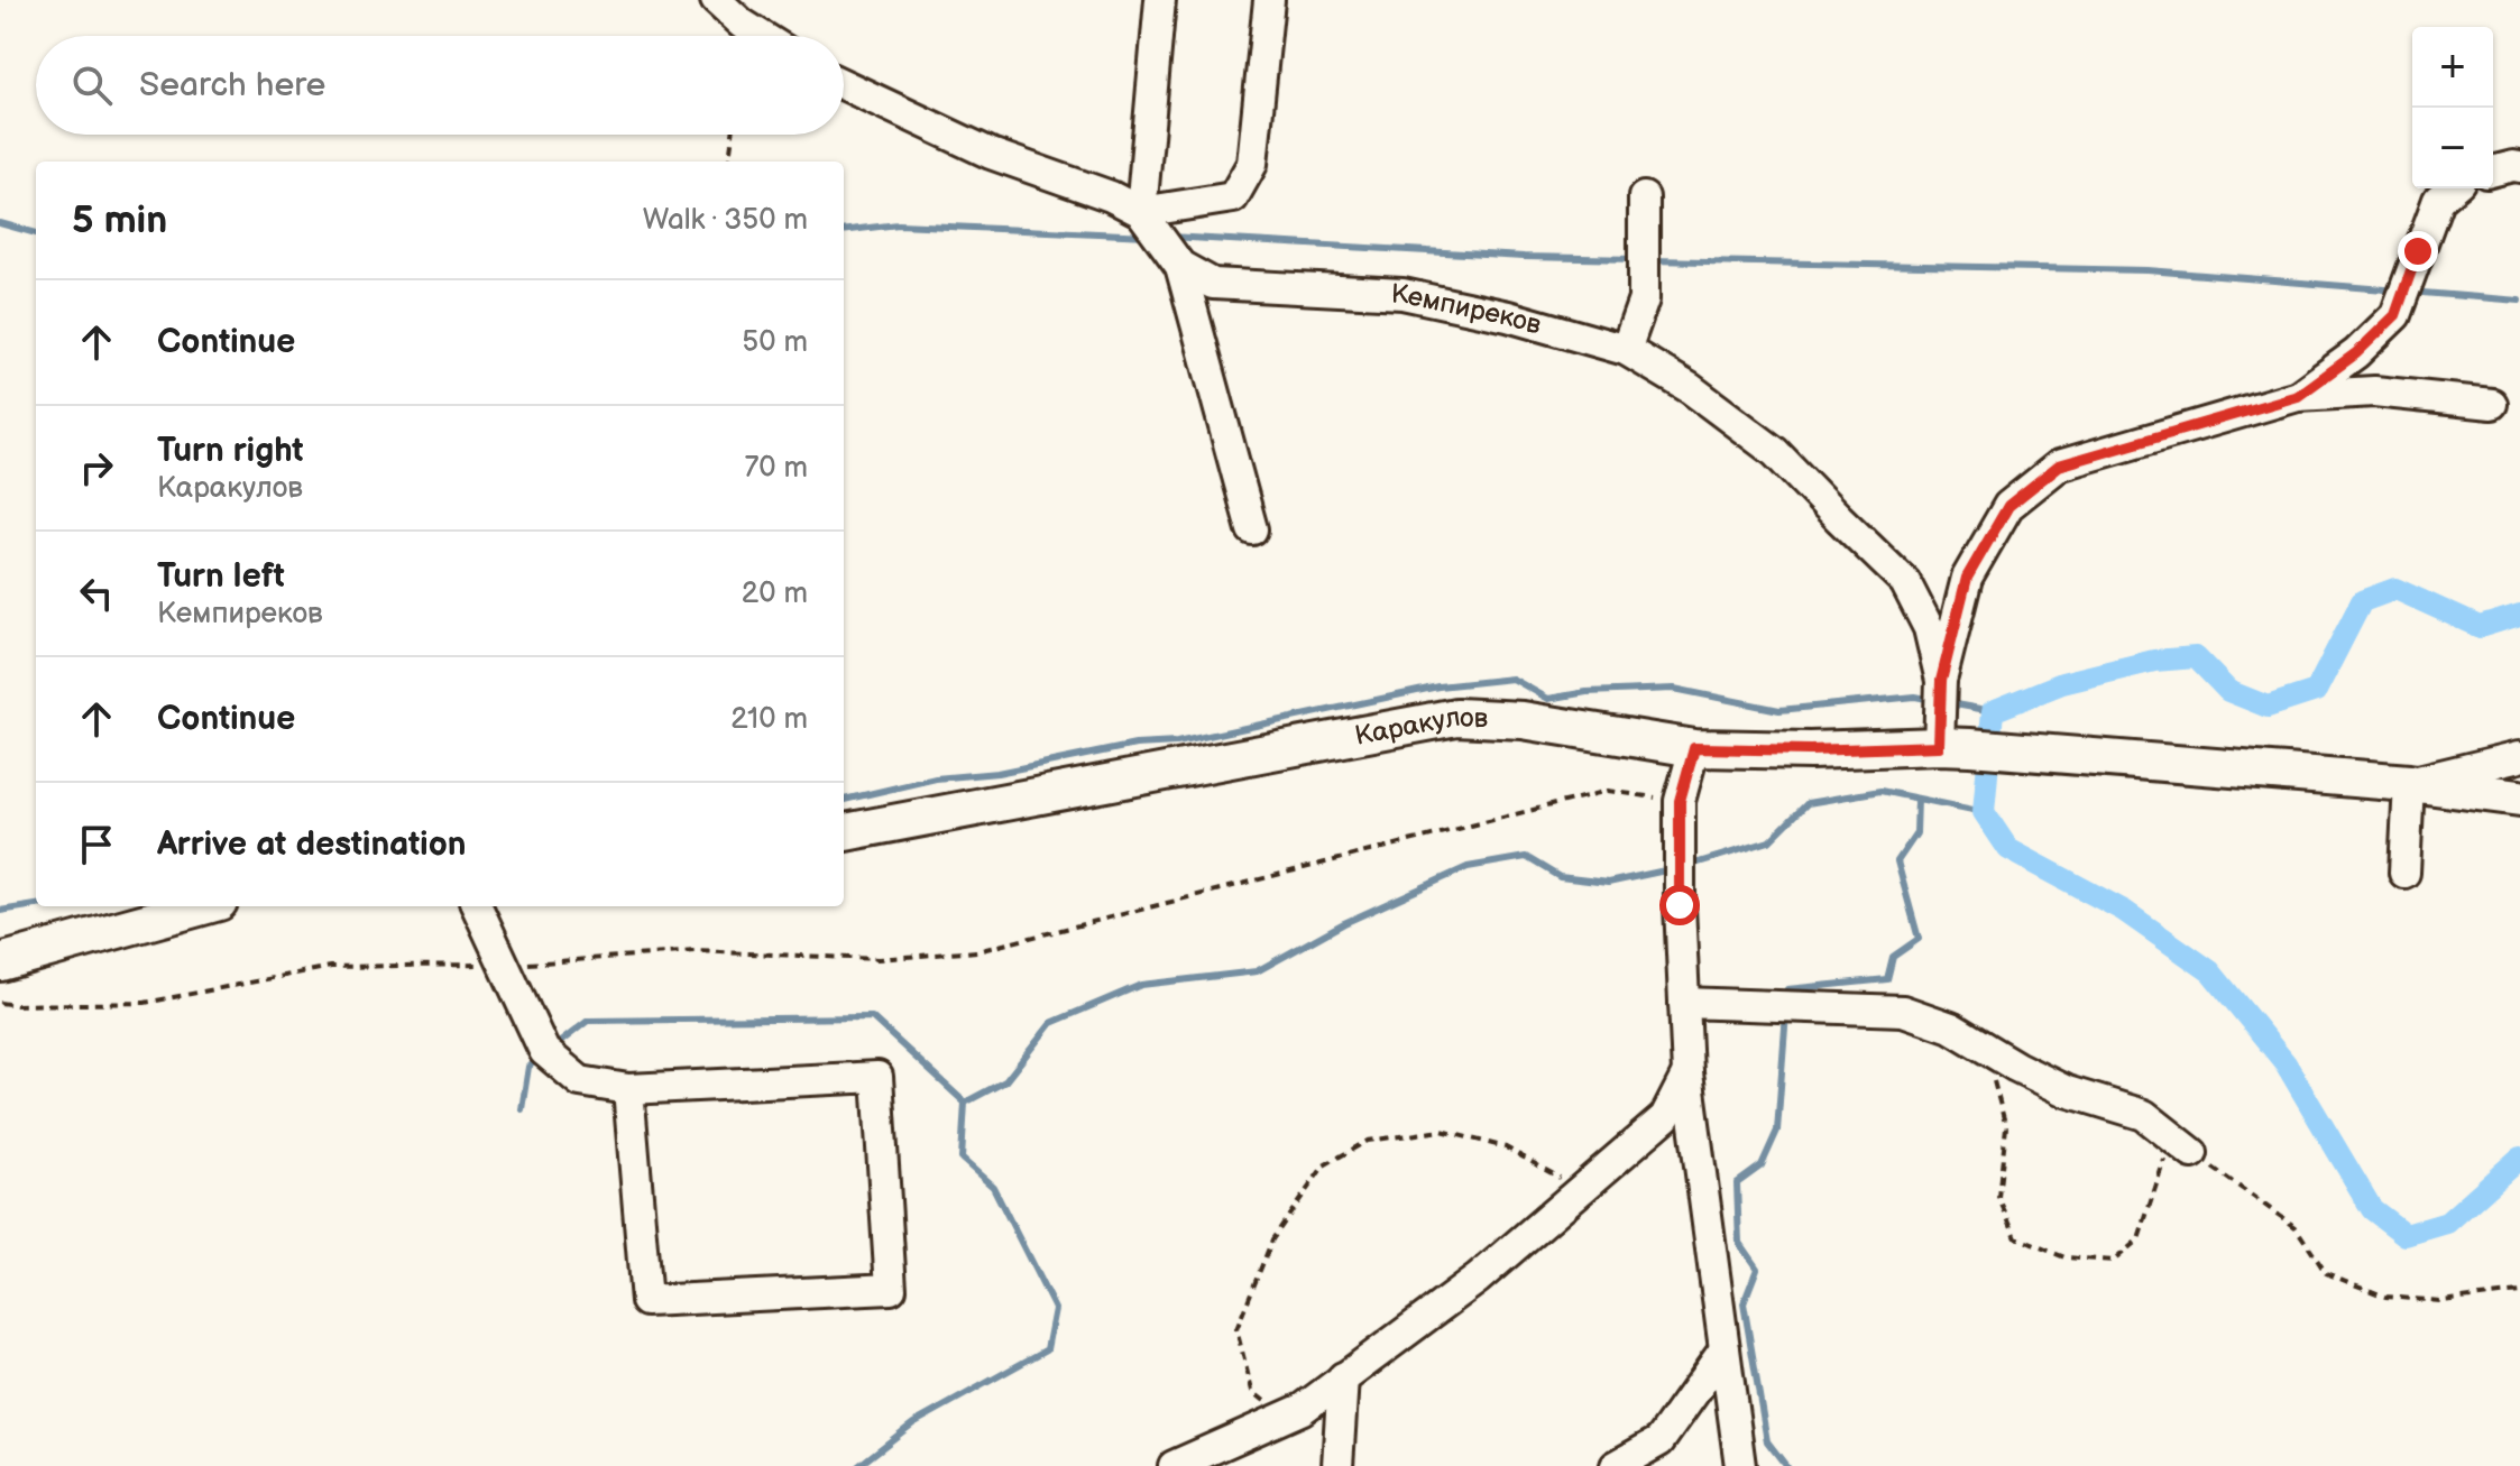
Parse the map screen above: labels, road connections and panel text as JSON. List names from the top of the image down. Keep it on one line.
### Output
{"streets":{"main road":["Каракулов"],"street":["Кемпиреков"]},"crossings":[["Кемпиреков","Каракулов"]],"page":{"map_buttons":["+","−"],"search":"Search here","heading":["5 min","Walk · 350 m"],"list":[["Continue","50 m"],["Turn right","Каракулов","70 m"],["Turn left","Кемпиреков","20 m"],["Continue","210 m"],"Arrive at destination"]}}
